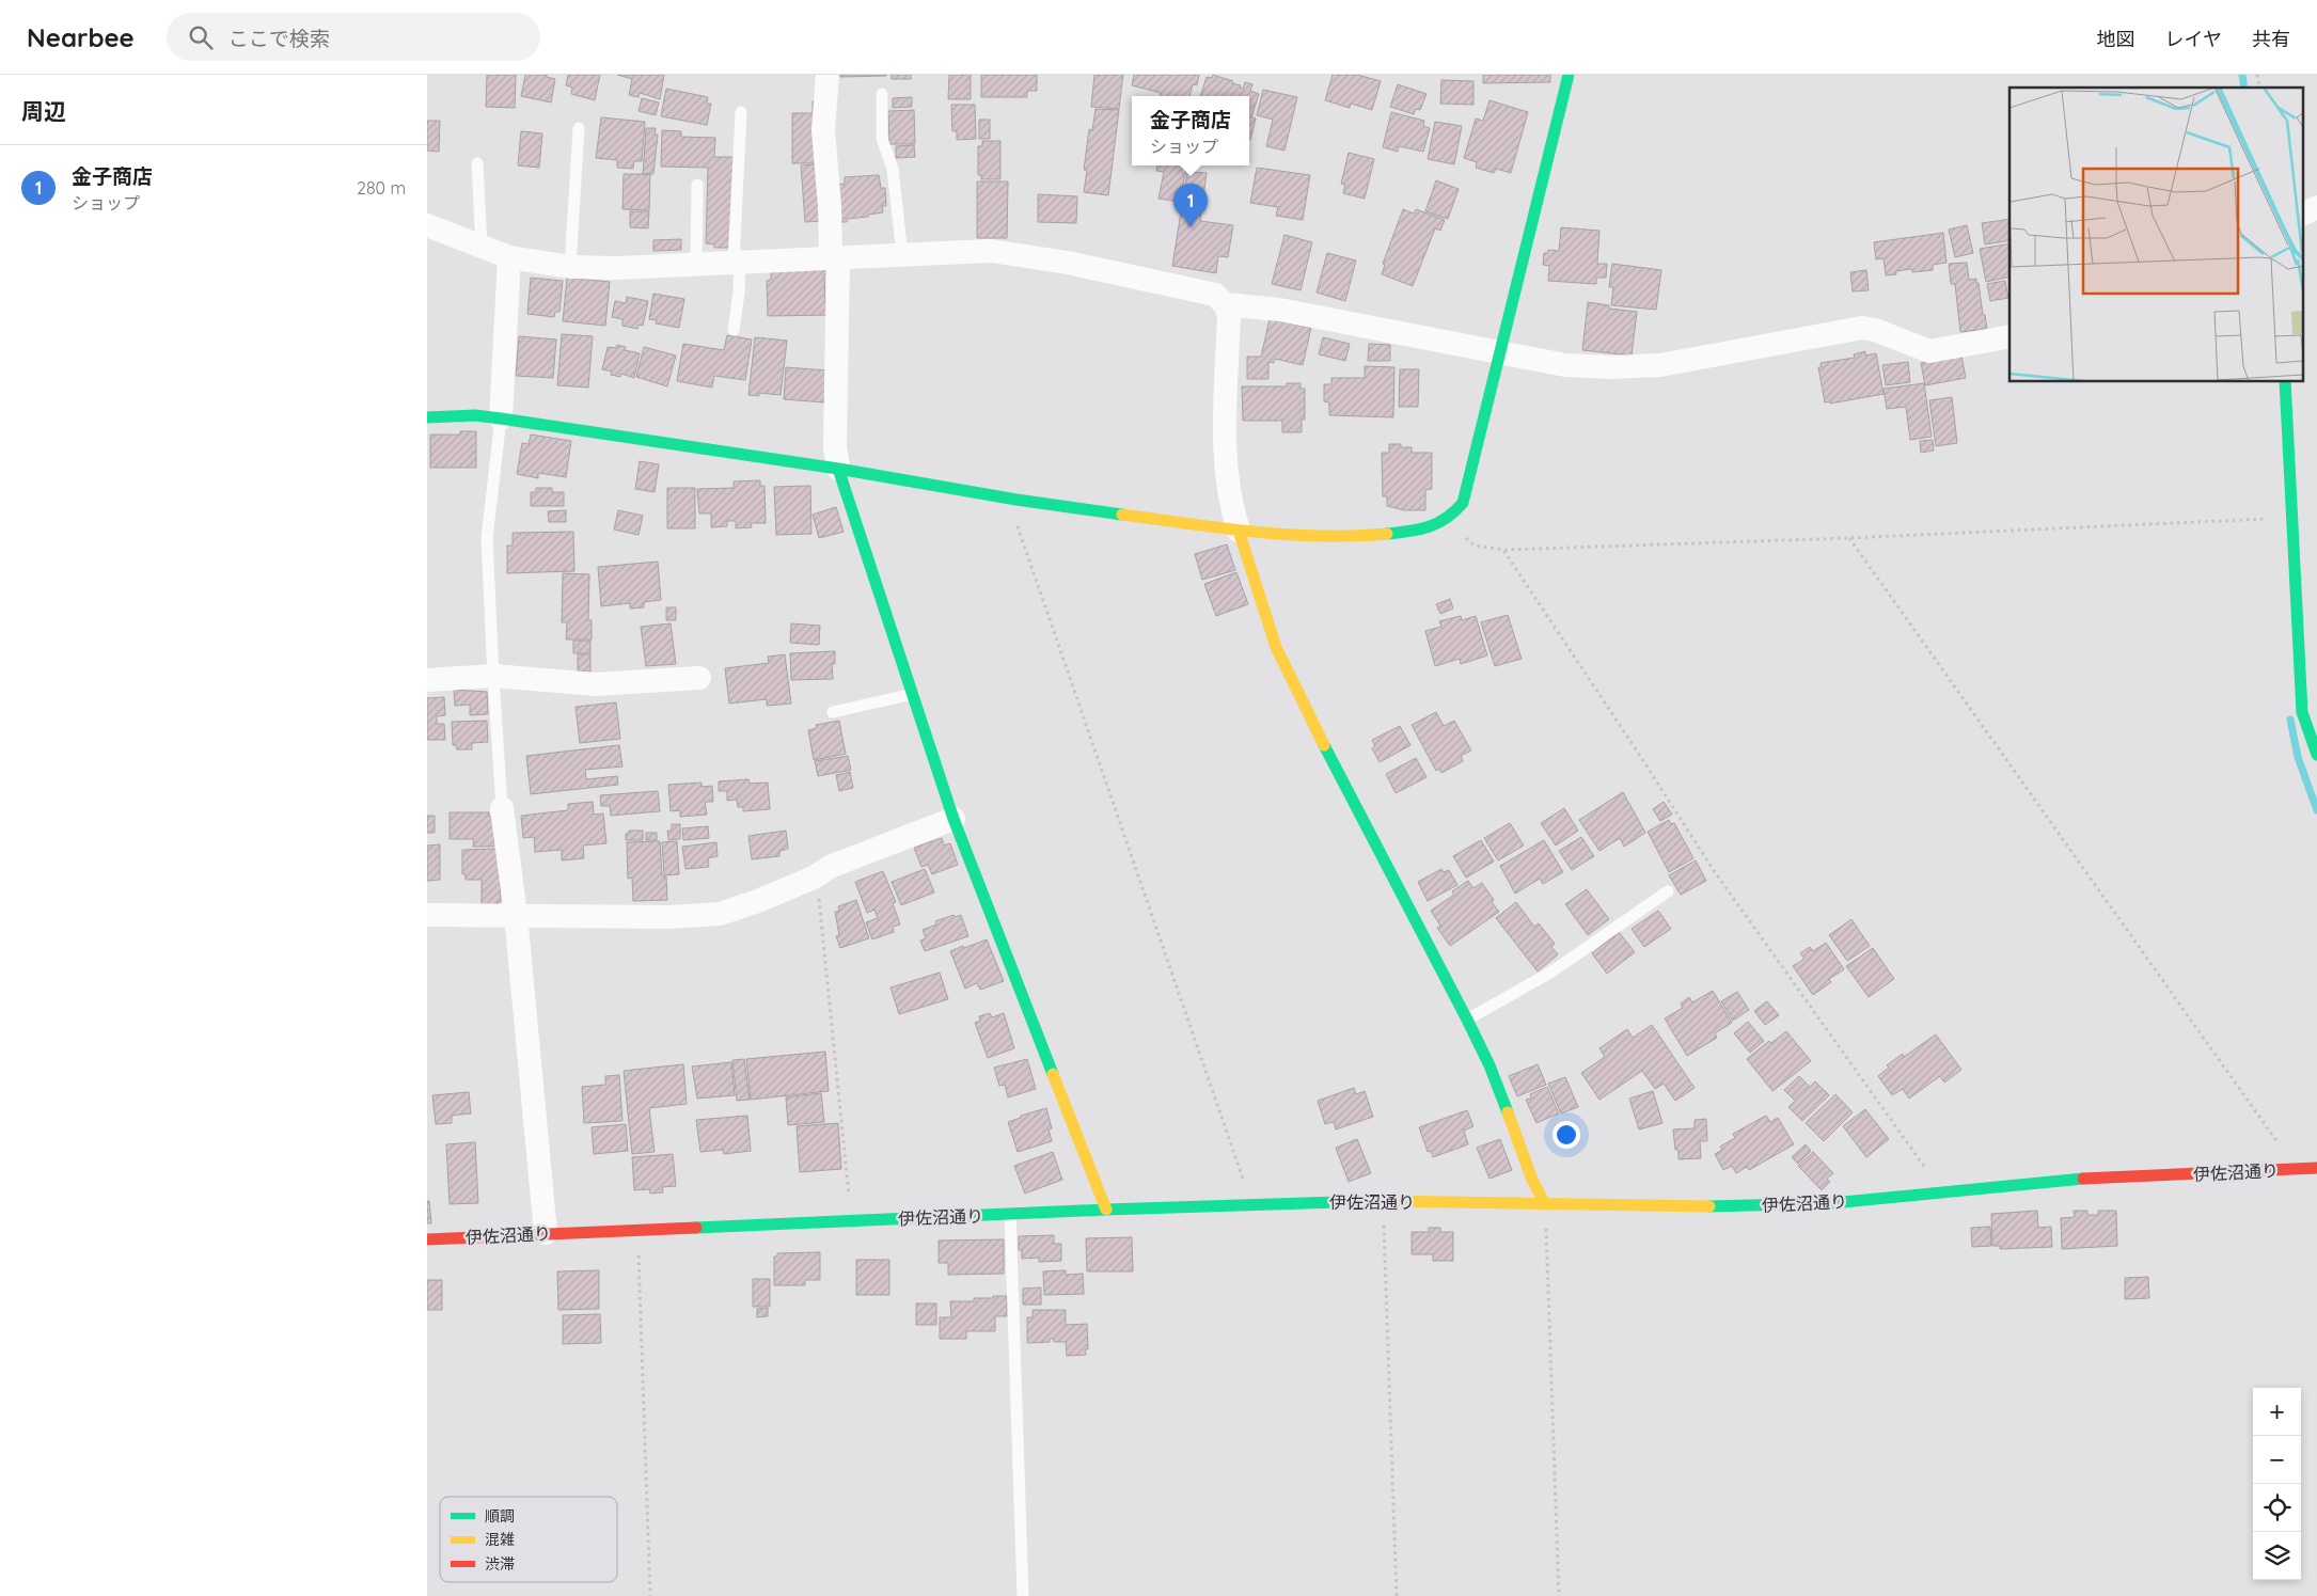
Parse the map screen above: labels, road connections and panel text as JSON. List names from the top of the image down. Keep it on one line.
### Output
{"streets":{"street":["伊佐沼通り"]},"legend":["順調","混雑","渋滞"],"page":{"header":"Nearbee","search":"ここで検索","nav":["地図","レイヤ","共有"],"heading":"周辺","popup":["金子商店","ショップ"],"list":[{"mark":"1","name":"金子商店","note":"ショップ","value":"280 m"}],"pins":"1","map_buttons":["+","−"]}}
